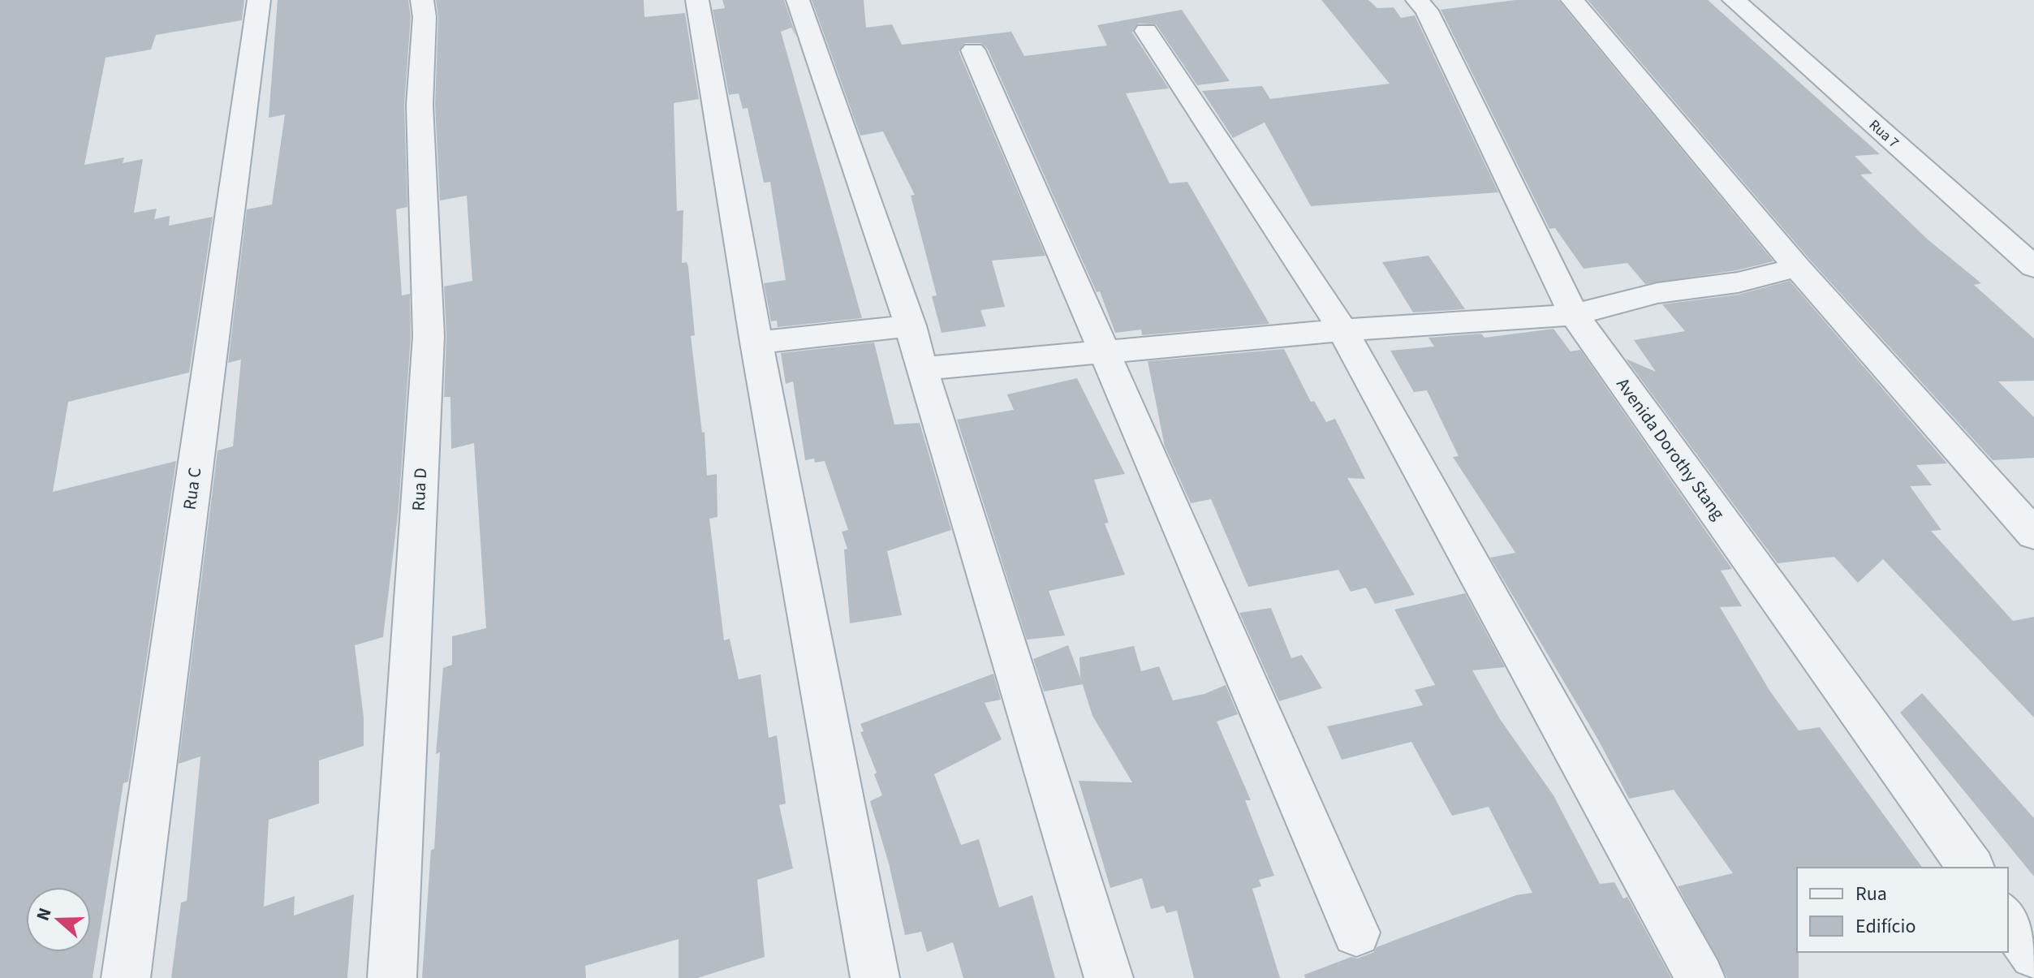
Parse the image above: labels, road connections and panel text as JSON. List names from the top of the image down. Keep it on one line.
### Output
{"streets":{"street":["Rua 7","Avenida Dorothy Stang","Rua C","Rua D"]},"legend":["Rua","Edifício"],"north":"left"}
